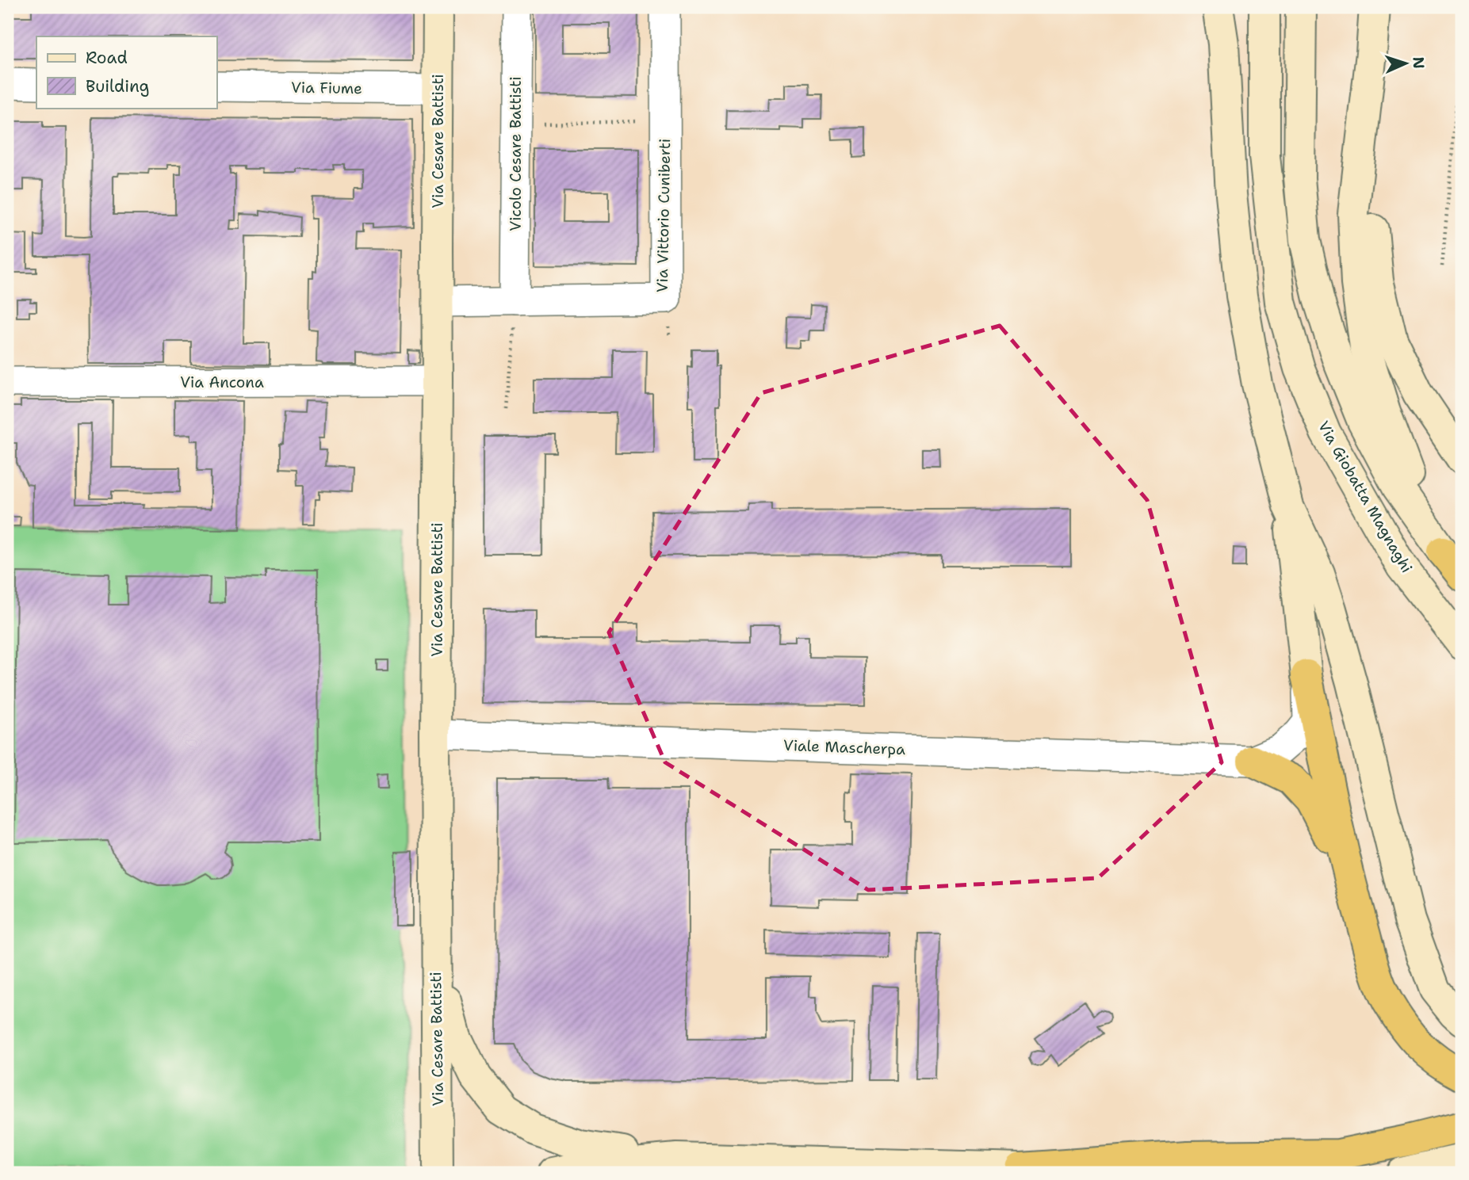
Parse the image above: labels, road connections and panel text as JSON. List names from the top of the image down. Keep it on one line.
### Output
{"streets":{"main road":["Via Cesare Battisti","Via Giobatta Magnaghi"],"street":["Via Fiume","Vicolo Cesare Battisti","Via Vittorio Cuniberti","Via Ancona","Viale Mascherpa"]},"crossings":[["Via Fiume","Via Cesare Battisti"],["Via Cesare Battisti","Via Vittorio Cuniberti"],["Via Cesare Battisti","Via Ancona"],["Via Cesare Battisti","Viale Mascherpa"],["Vicolo Cesare Battisti","Via Vittorio Cuniberti"]],"legend":["Road","Building"],"north":"right"}
